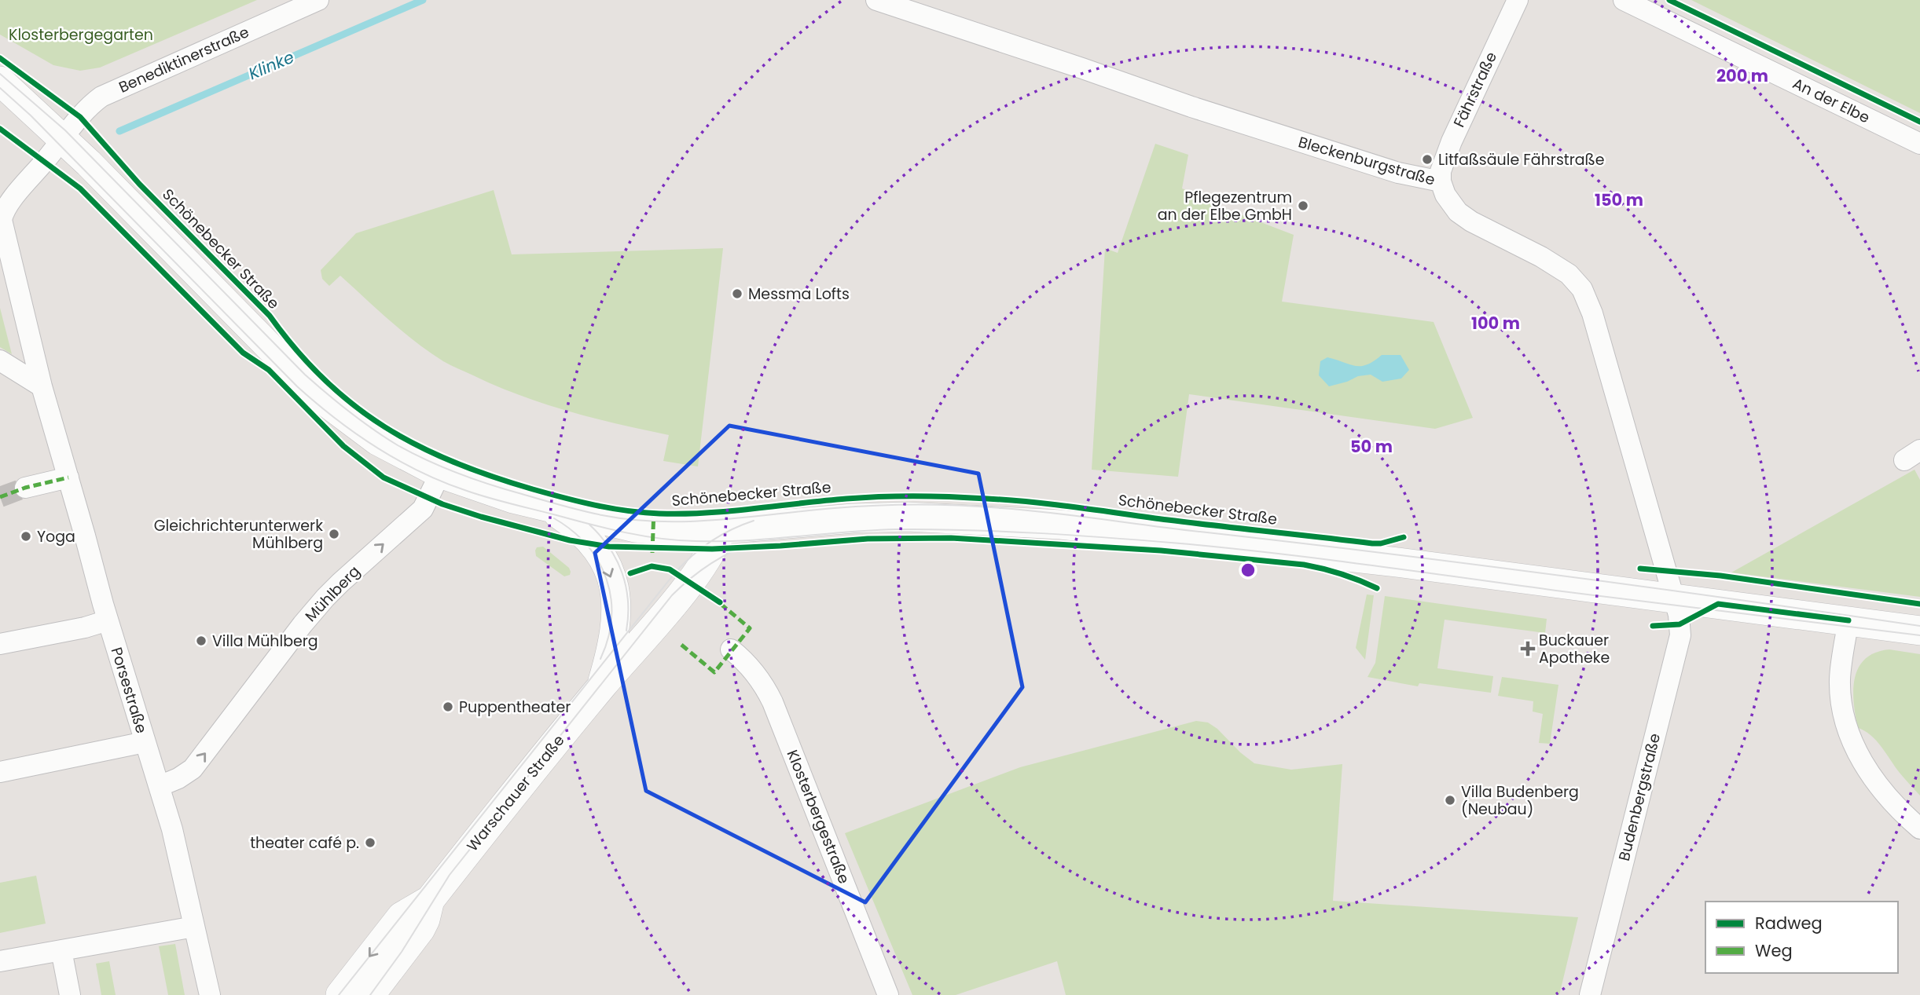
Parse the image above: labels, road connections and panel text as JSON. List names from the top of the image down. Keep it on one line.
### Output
{"streets":{"main road":["Schönebecker Straße","Warschauer Straße"],"street":["Benediktinerstraße","Fährstraße","An der Elbe","Bleckenburgstraße","Mühlberg","Porsestraße","Budenbergstraße","Klosterbergestraße"]},"crossings":[["Benediktinerstraße","Schönebecker Straße"],["Benediktinerstraße","Porsestraße"],["Fährstraße","Bleckenburgstraße"],["Bleckenburgstraße","Schönebecker Straße"],["Bleckenburgstraße","Budenbergstraße"],["Schönebecker Straße","Mühlberg"],["Schönebecker Straße","Porsestraße"],["Schönebecker Straße","Warschauer Straße"],["Schönebecker Straße","Budenbergstraße"],["Mühlberg","Porsestraße"]],"one_way":["Mühlberg"],"water":["Klinke"],"parks":["Klosterbergegarten"],"places":{"other":["Litfaßsäule Fährstraße","Pflegezentrum an der Elbe GmbH","Messma Lofts","Gleichrichterunterwerk Mühlberg","Yoga","Villa Mühlberg","Puppentheater","Villa Budenberg (Neubau)","theater café p."],"health":["Buckauer Apotheke"]},"legend":["Radweg","Weg"],"rings":["200 m","150 m","100 m","50 m"]}
